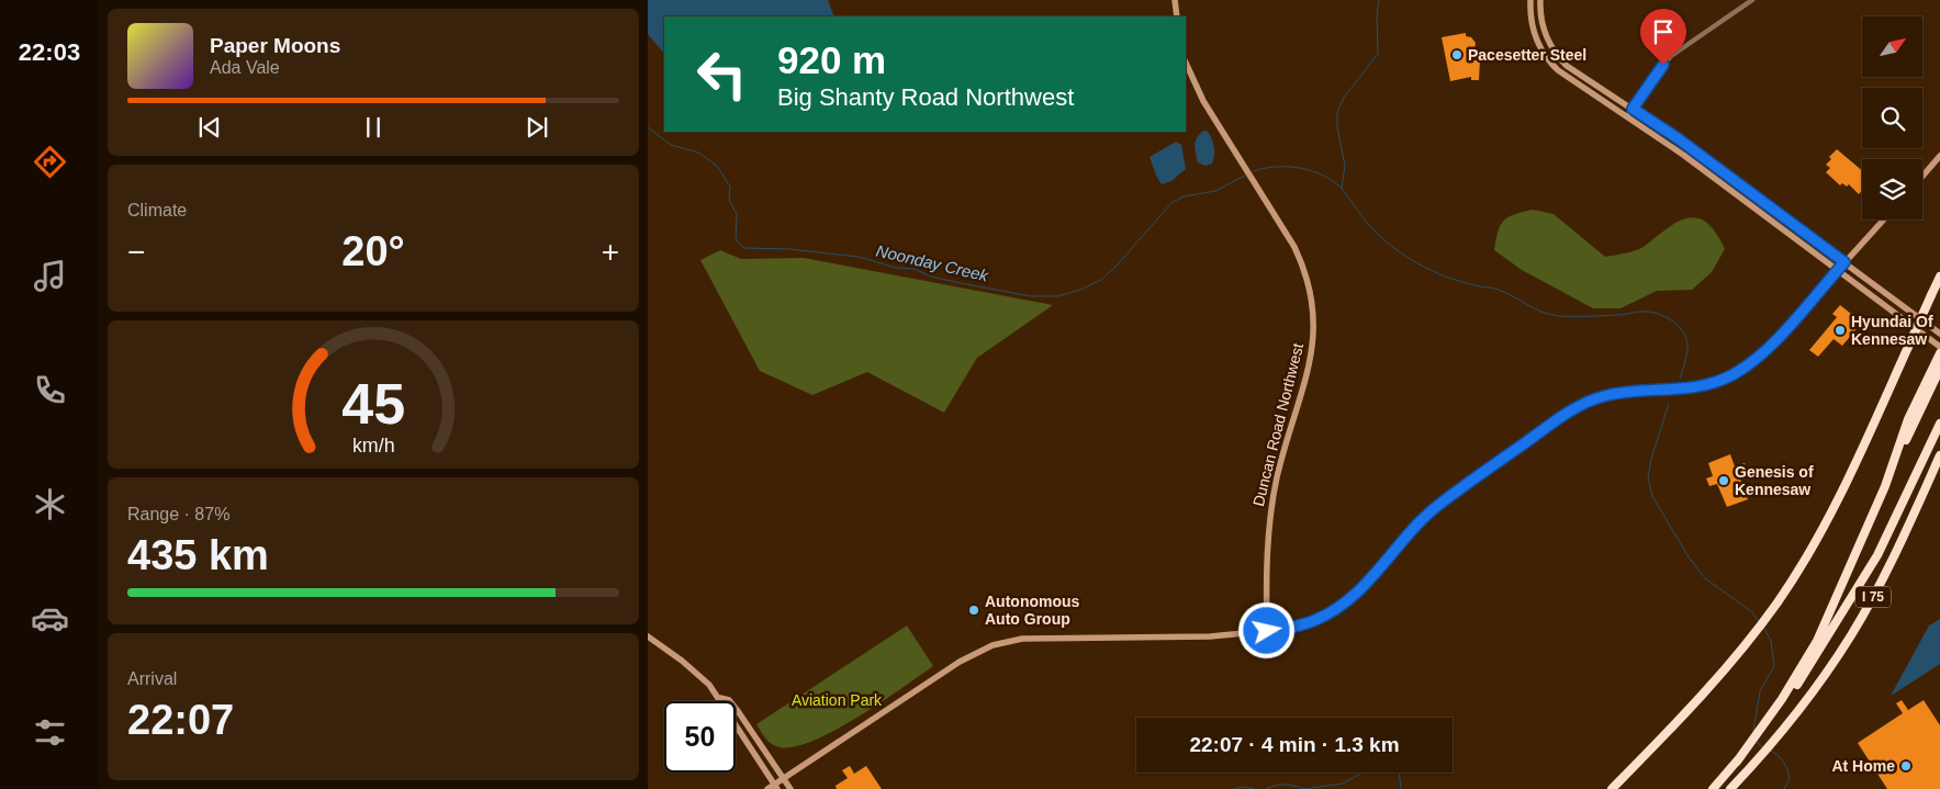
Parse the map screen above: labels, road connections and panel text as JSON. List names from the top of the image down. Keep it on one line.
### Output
{"streets":{"highway":["I 75"],"street":["Duncan Road Northwest"]},"water":["Noonday Creek"],"parks":["Aviation Park"],"places":["Pacesetter Steel","Hyundai Of Kennesaw","Genesis of Kennesaw","Autonomous Auto Group","At Home"],"north":"top right","page":{"tabs":"22:03","turn":["920 m","Big Shanty Road Northwest"],"song":["Paper Moons","Ada Vale"],"tile":["Climate",["Range · 87%","435 km"],["Arrival","22:07"]],"heat":["−","20°","+"],"limit":"50","trip":"22:07 · 4 min · 1.3 km","gauge":["45","km/h"]}}
